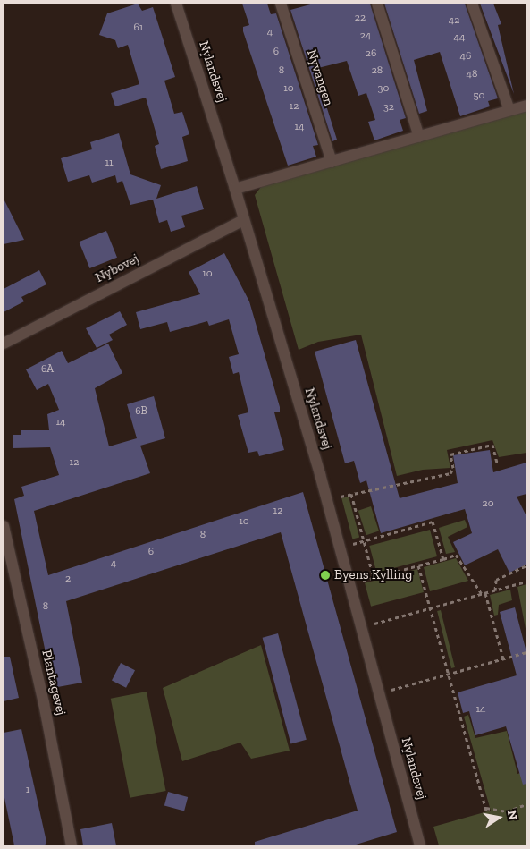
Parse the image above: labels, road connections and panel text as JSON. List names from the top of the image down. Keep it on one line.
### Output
{"streets":{"street":["Nylandsvej","Nyvangen","Nybovej","Plantagevej"]},"crossings":[["Nylandsvej","Nybovej"]],"places":["Byens Kylling"],"house_numbers":["22","42","61","4","24","44","6","26","46","8","28","48","10","30","50","12","32","14","11","10","6A","6B","14","12","20","12","10","8","6","4","2","8","14","1"],"north":"right"}
